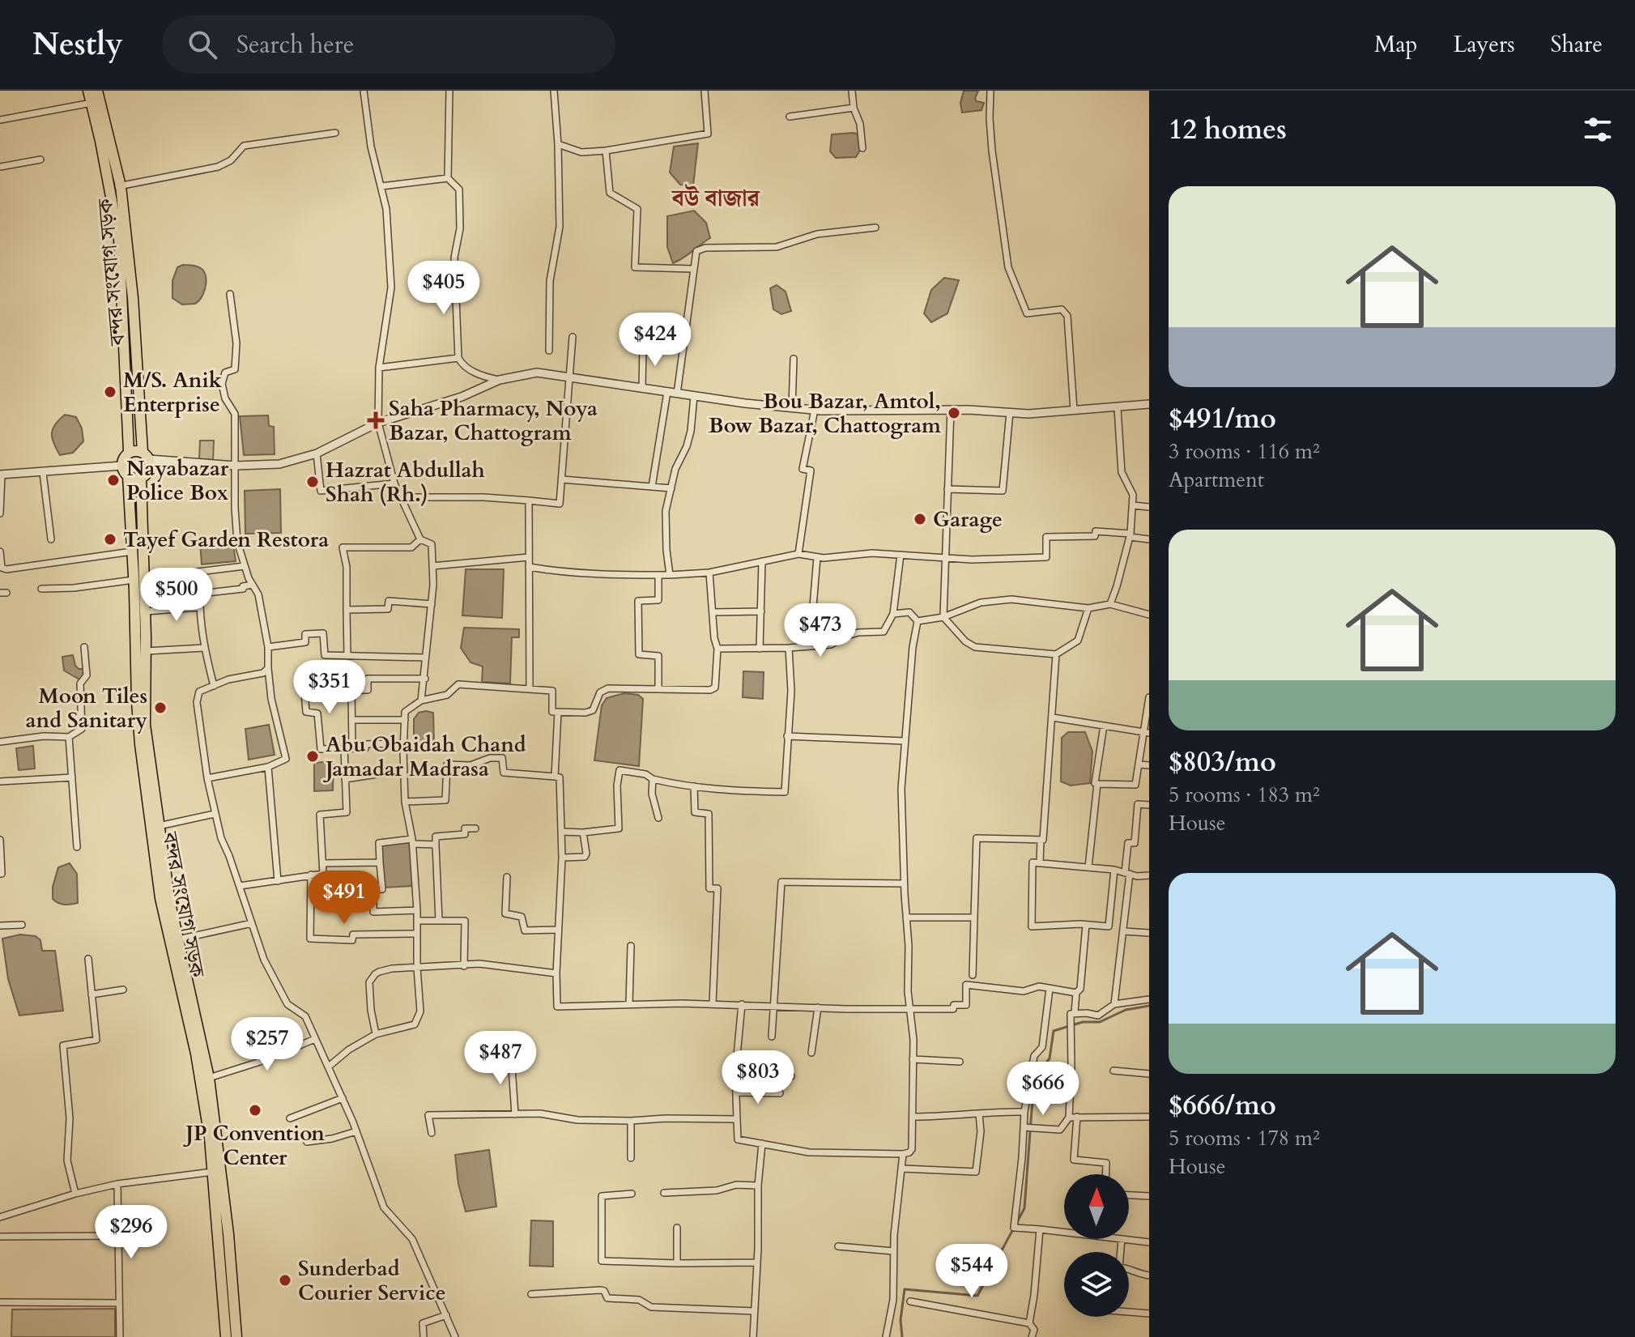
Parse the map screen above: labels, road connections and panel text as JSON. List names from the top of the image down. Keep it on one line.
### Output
{"streets":{"highway":["বন্দর সংযোগ সড়ক"]},"districts":["বউ বাজার"],"places":{"other":["M/S. Anik Enterprise","Bou Bazar, Amtol, Bow Bazar, Chattogram","Nayabazar Police Box","Hazrat Abdullah Shah (Rh.)","Garage","Tayef Garden Restora","Moon Tiles and Sanitary","Abu Obaidah Chand Jamadar Madrasa","JP Convention Center","Sunderbad Courier Service"],"health":["Saha Pharmacy, Noya Bazar, Chattogram"]},"north":"top","page":{"header":"Nestly","search":"Search here","nav":["Map","Layers","Share"],"heading":"12 homes","list":[{"name":"$491/mo","note":"3 rooms · 116 m² · Apartment"},{"name":"$803/mo","note":"5 rooms · 183 m² · House"},{"name":"$666/mo","note":"5 rooms · 178 m² · House"}],"price":["$405","$424","$500","$473","$351","$491","$257","$487","$803","$666","$296","$544"]}}
